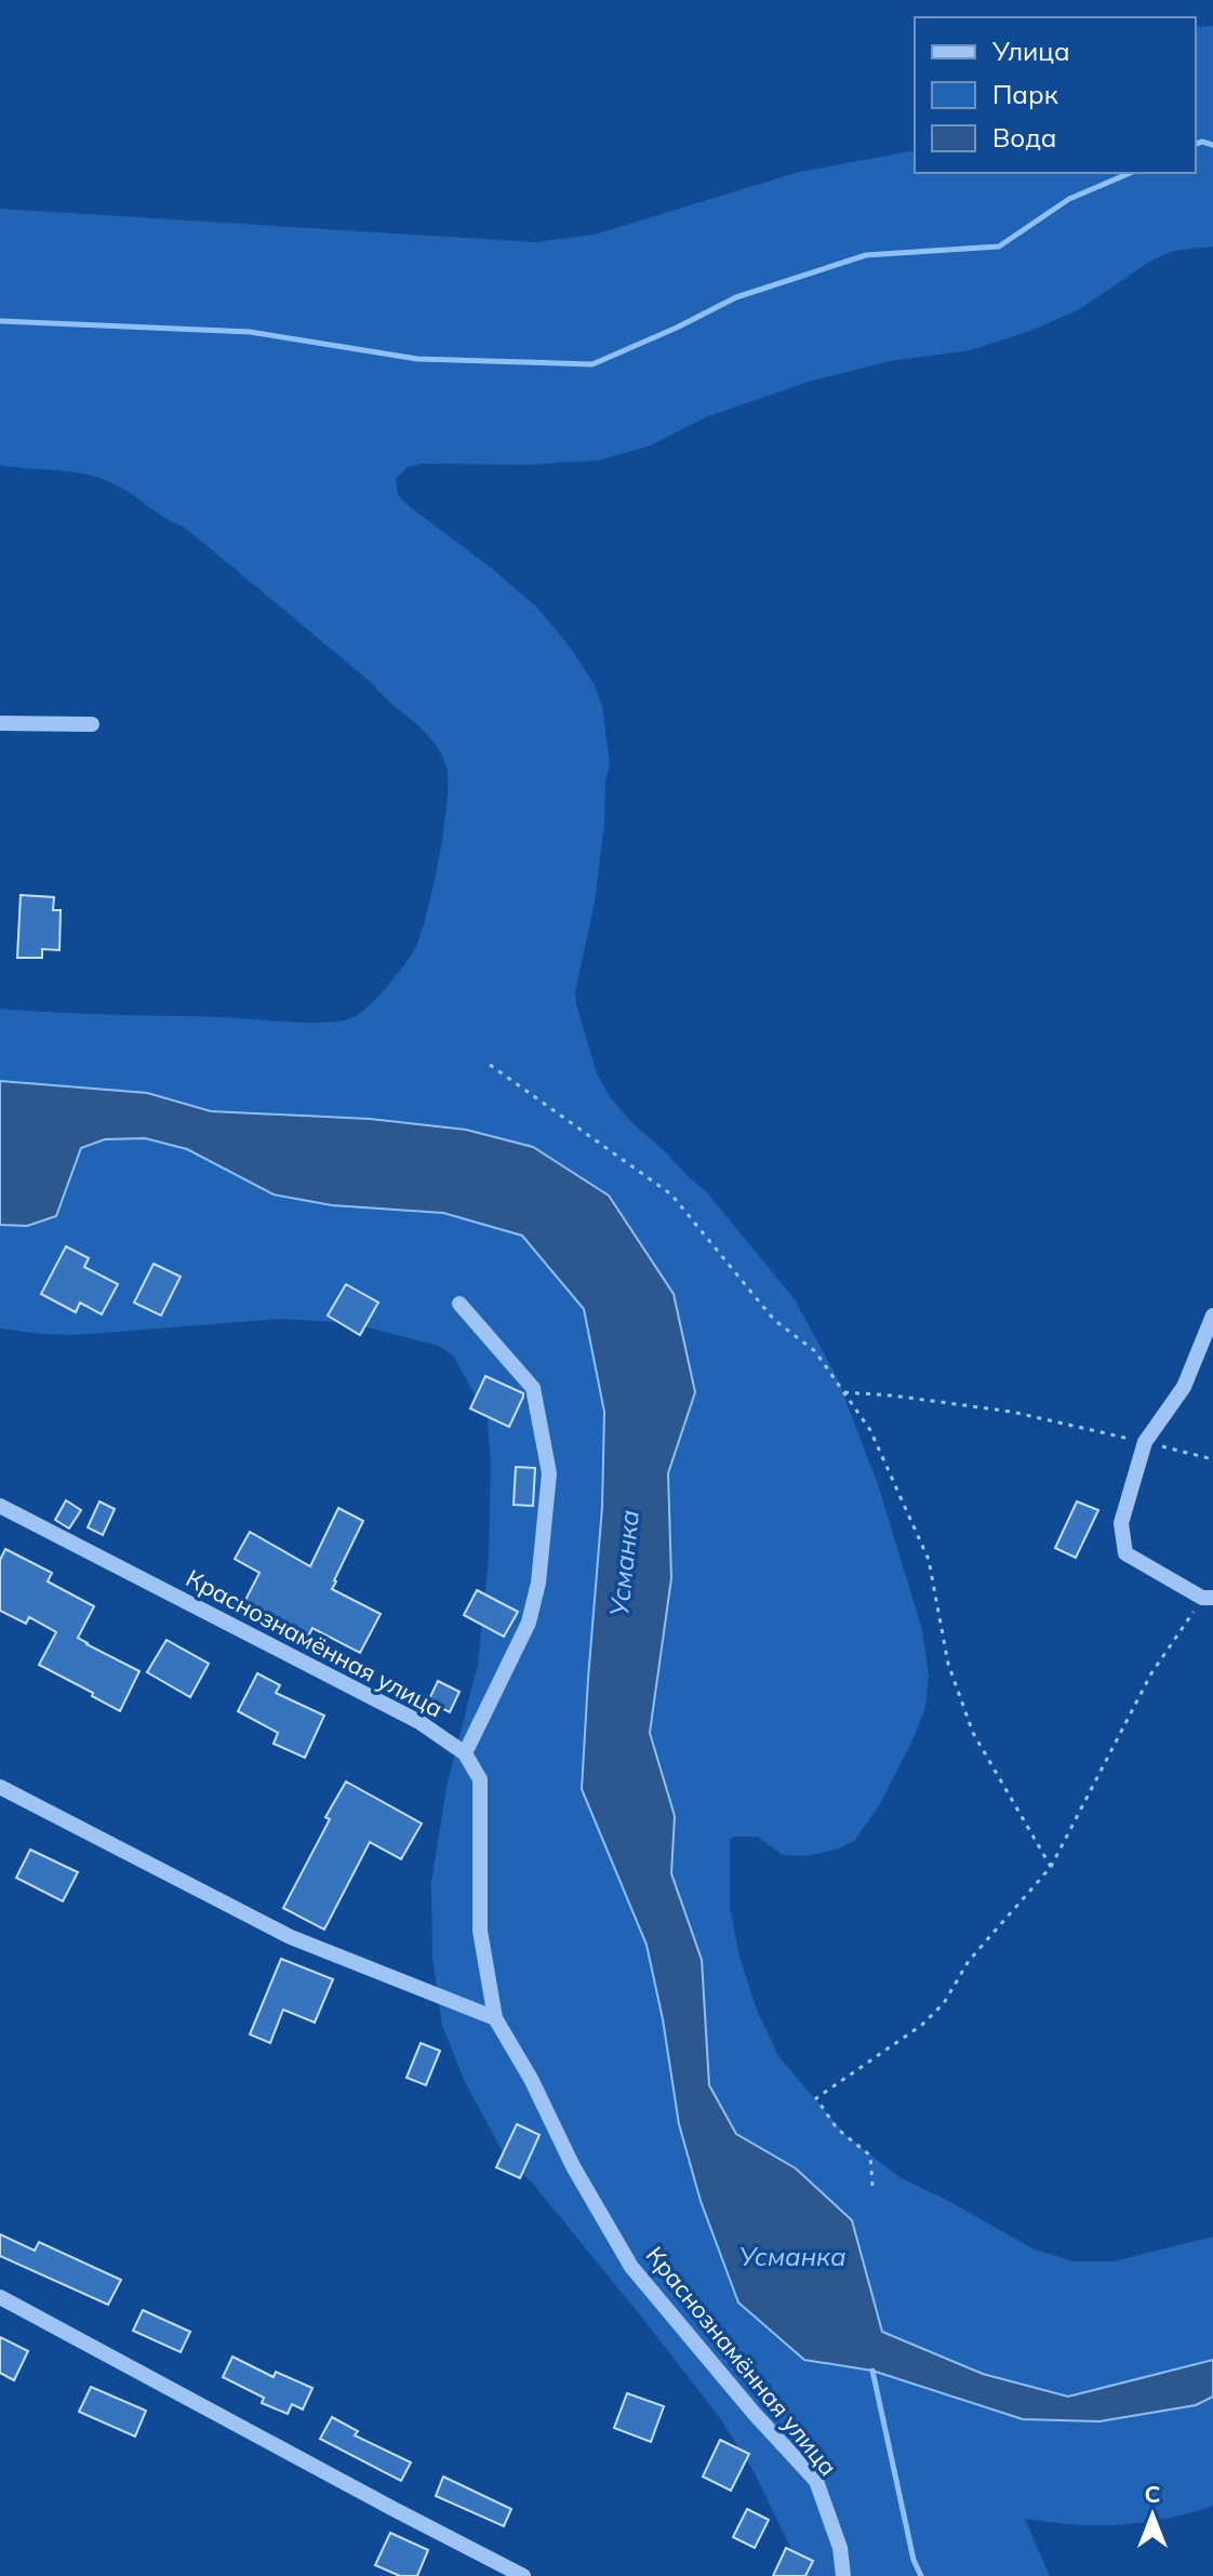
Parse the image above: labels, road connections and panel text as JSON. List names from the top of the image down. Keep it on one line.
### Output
{"streets":{"street":["Краснознамённая улица"]},"water":["Усманка"],"legend":["Улица","Парк","Вода"],"north":"top"}
